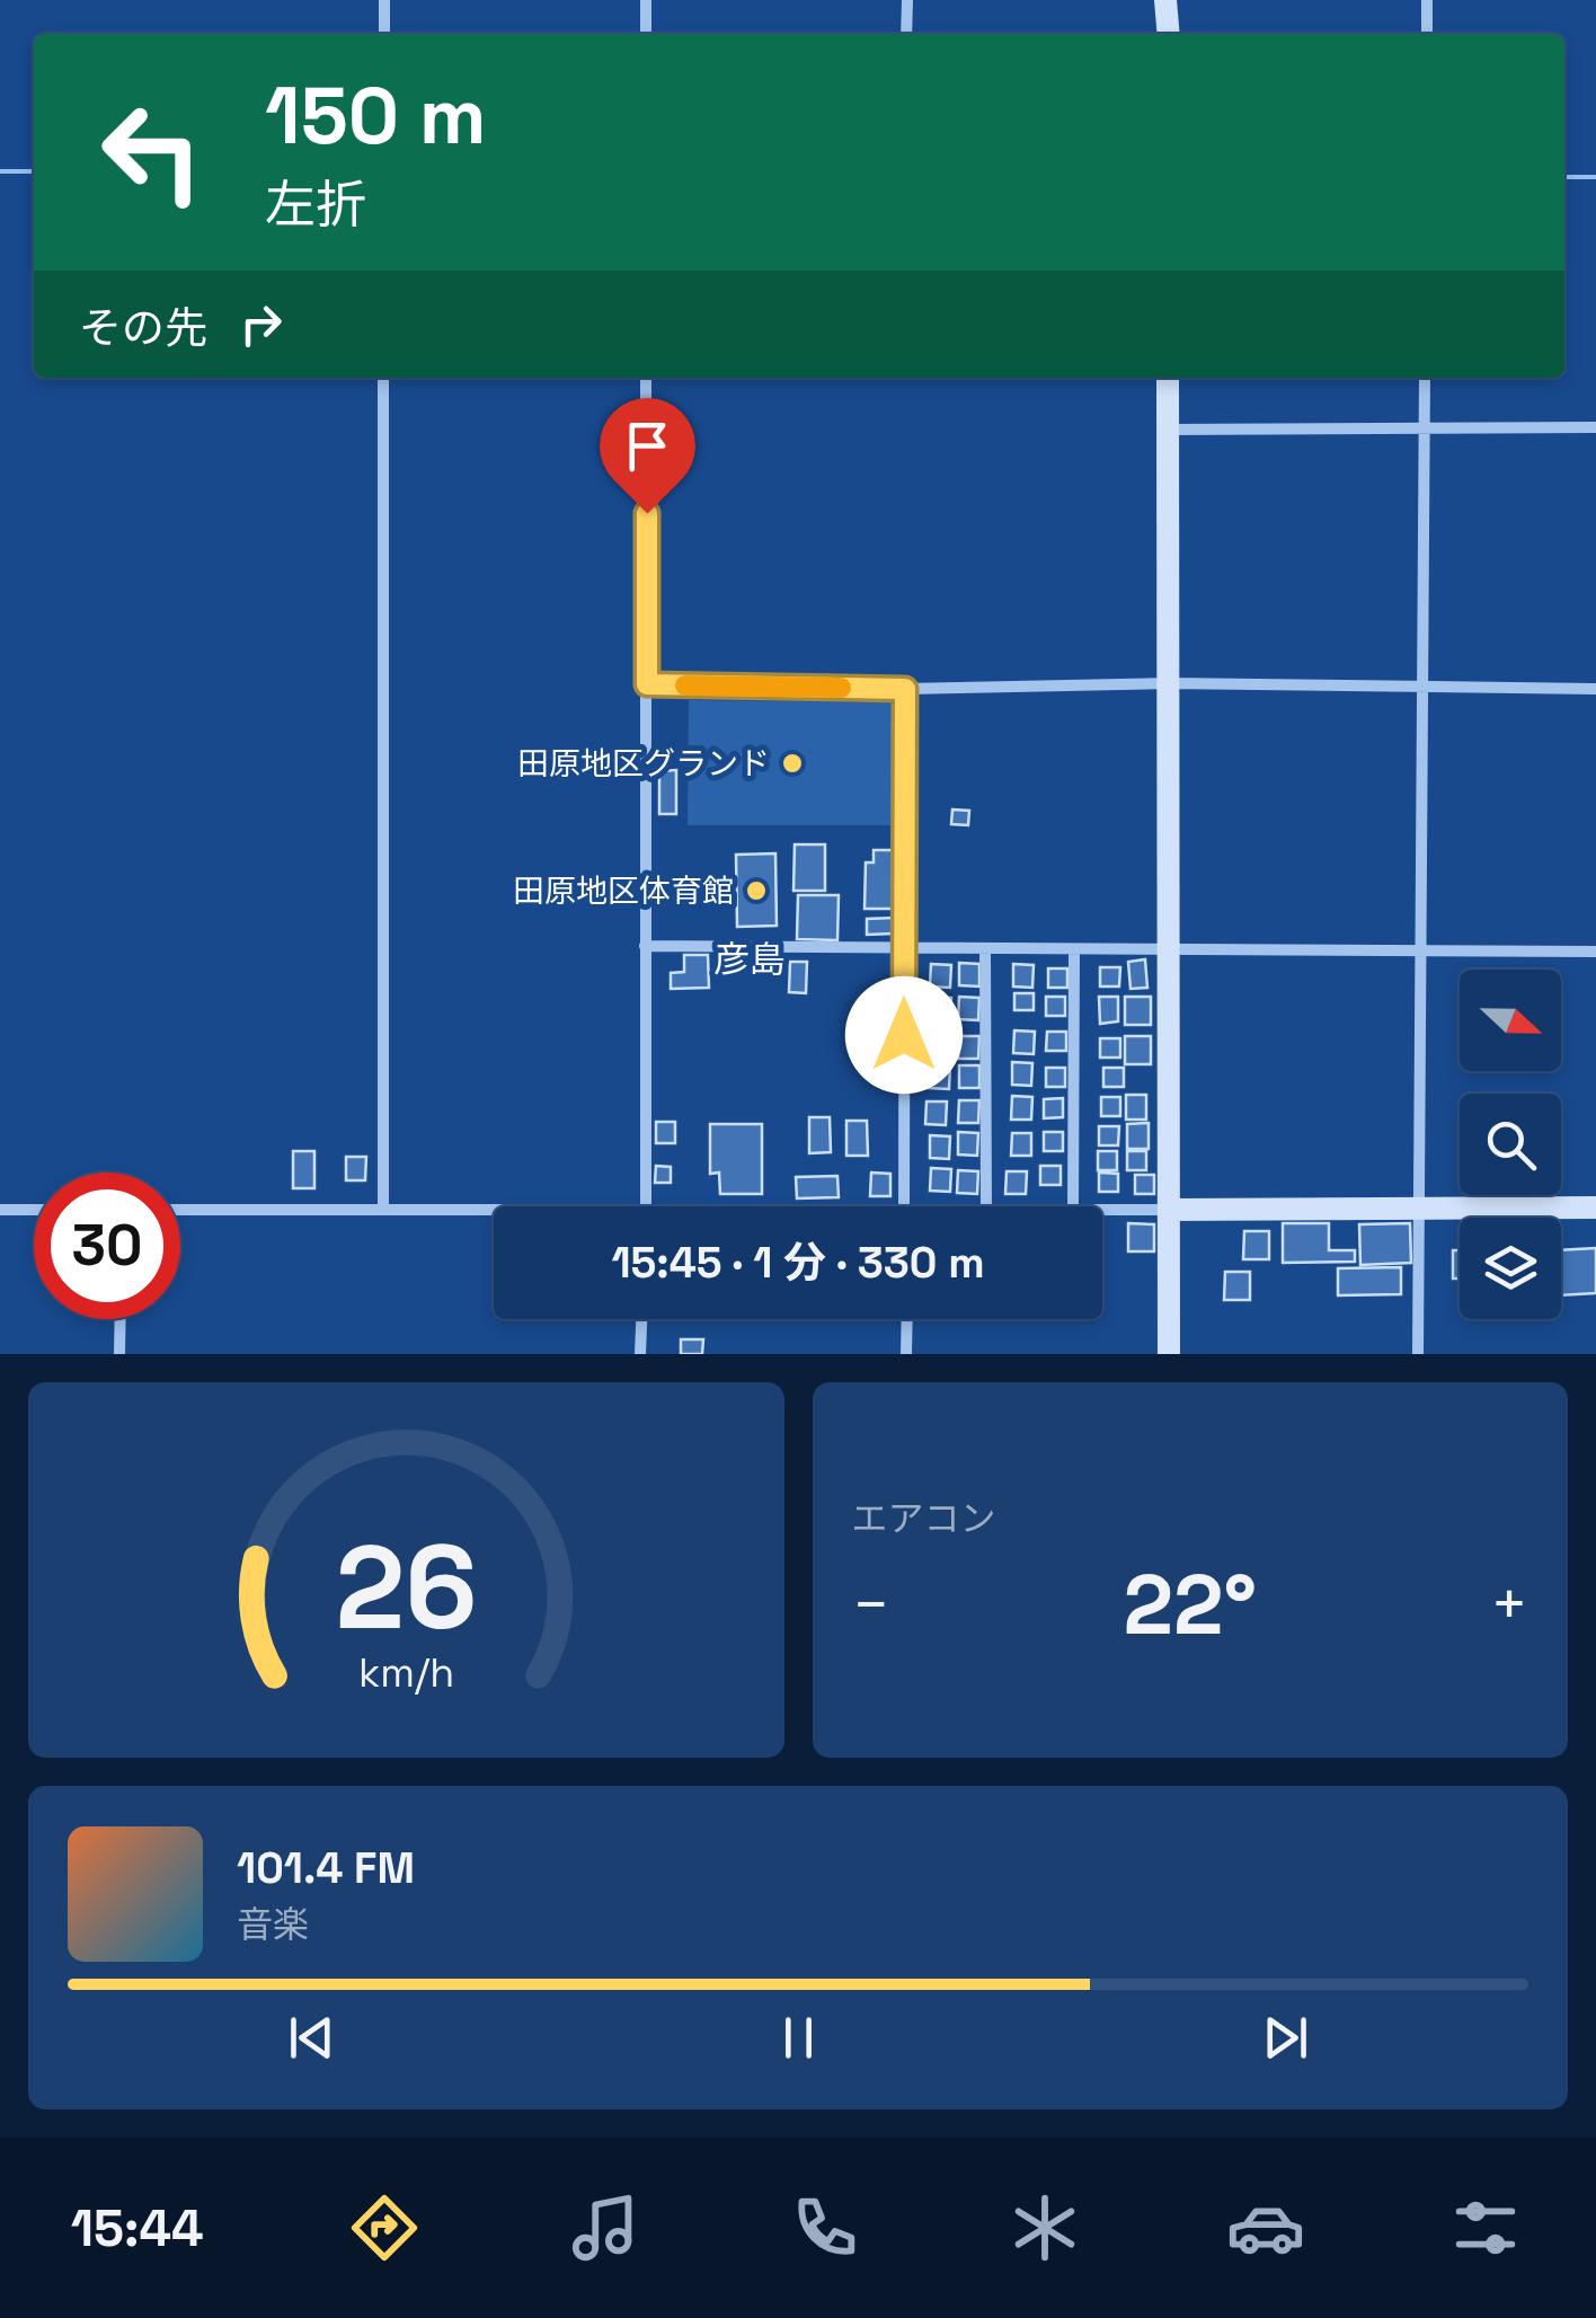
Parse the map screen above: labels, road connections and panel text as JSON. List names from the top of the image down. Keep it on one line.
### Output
{"districts":["彦島"],"places":["田原地区グランド","田原地区体育館"],"north":"right","page":{"turn":["150 m","左折"],"then":"その先","limit":"30","trip":"15:45 · 1 分 · 330 m","tile":"エアコン","heat":["−","22°","+"],"song":["101.4 FM","音楽"],"tabs":"15:44","gauge":["26","km/h"]}}
